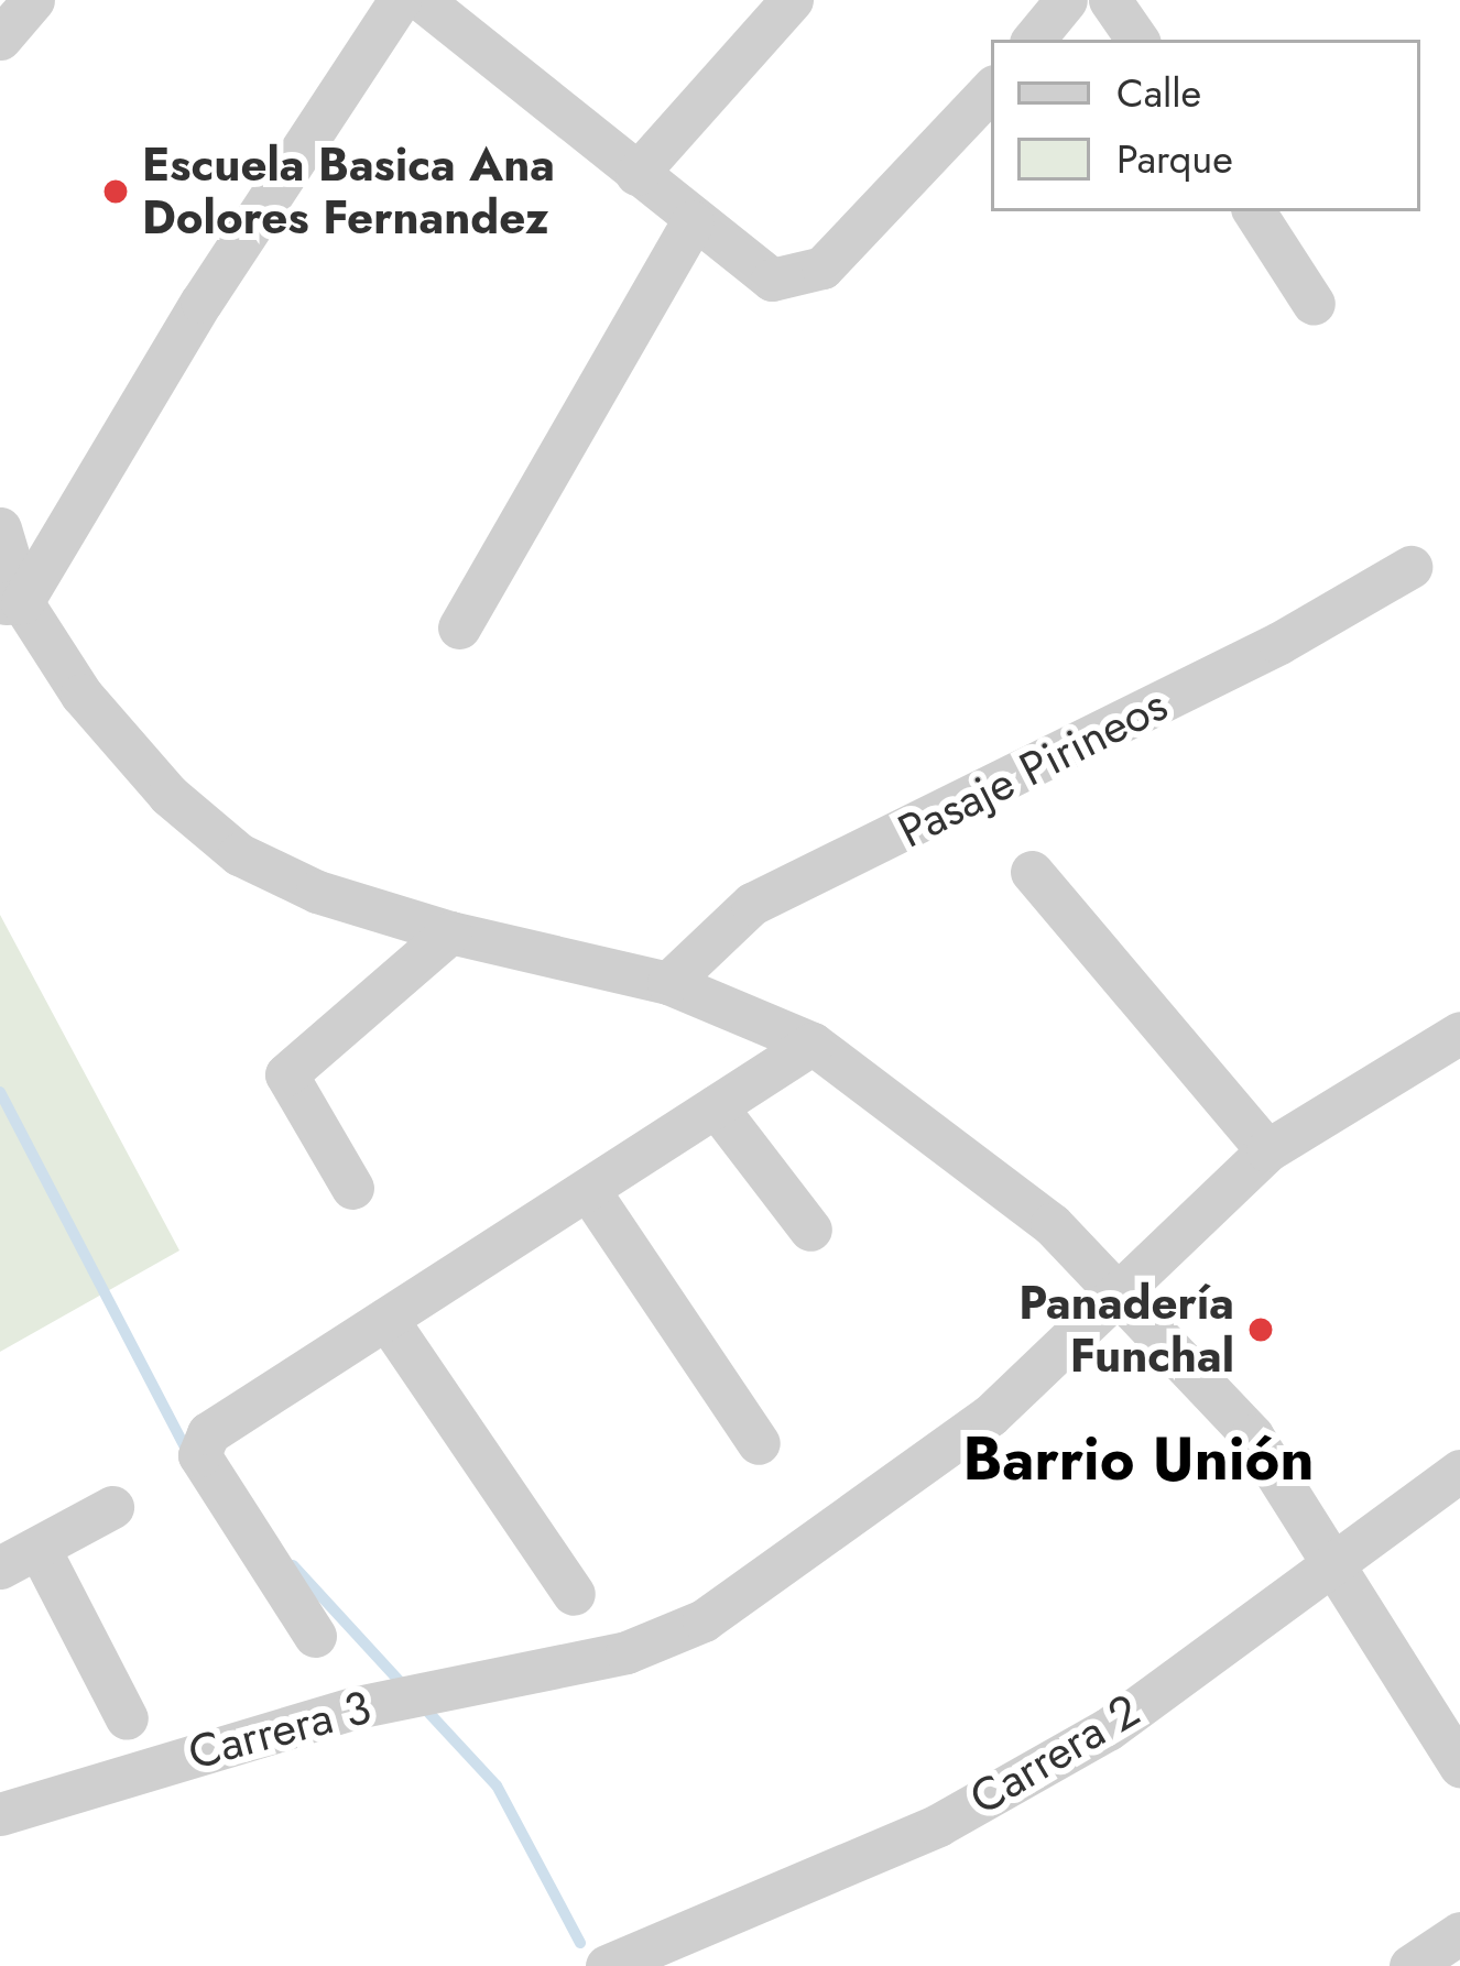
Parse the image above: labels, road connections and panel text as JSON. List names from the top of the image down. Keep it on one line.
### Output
{"streets":{"street":["Pasaje Pirineos","Carrera 3","Carrera 2"]},"districts":["Barrio Unión"],"places":["Escuela Basica Ana Dolores Fernandez","Panadería Funchal"],"legend":["Calle","Parque"]}
